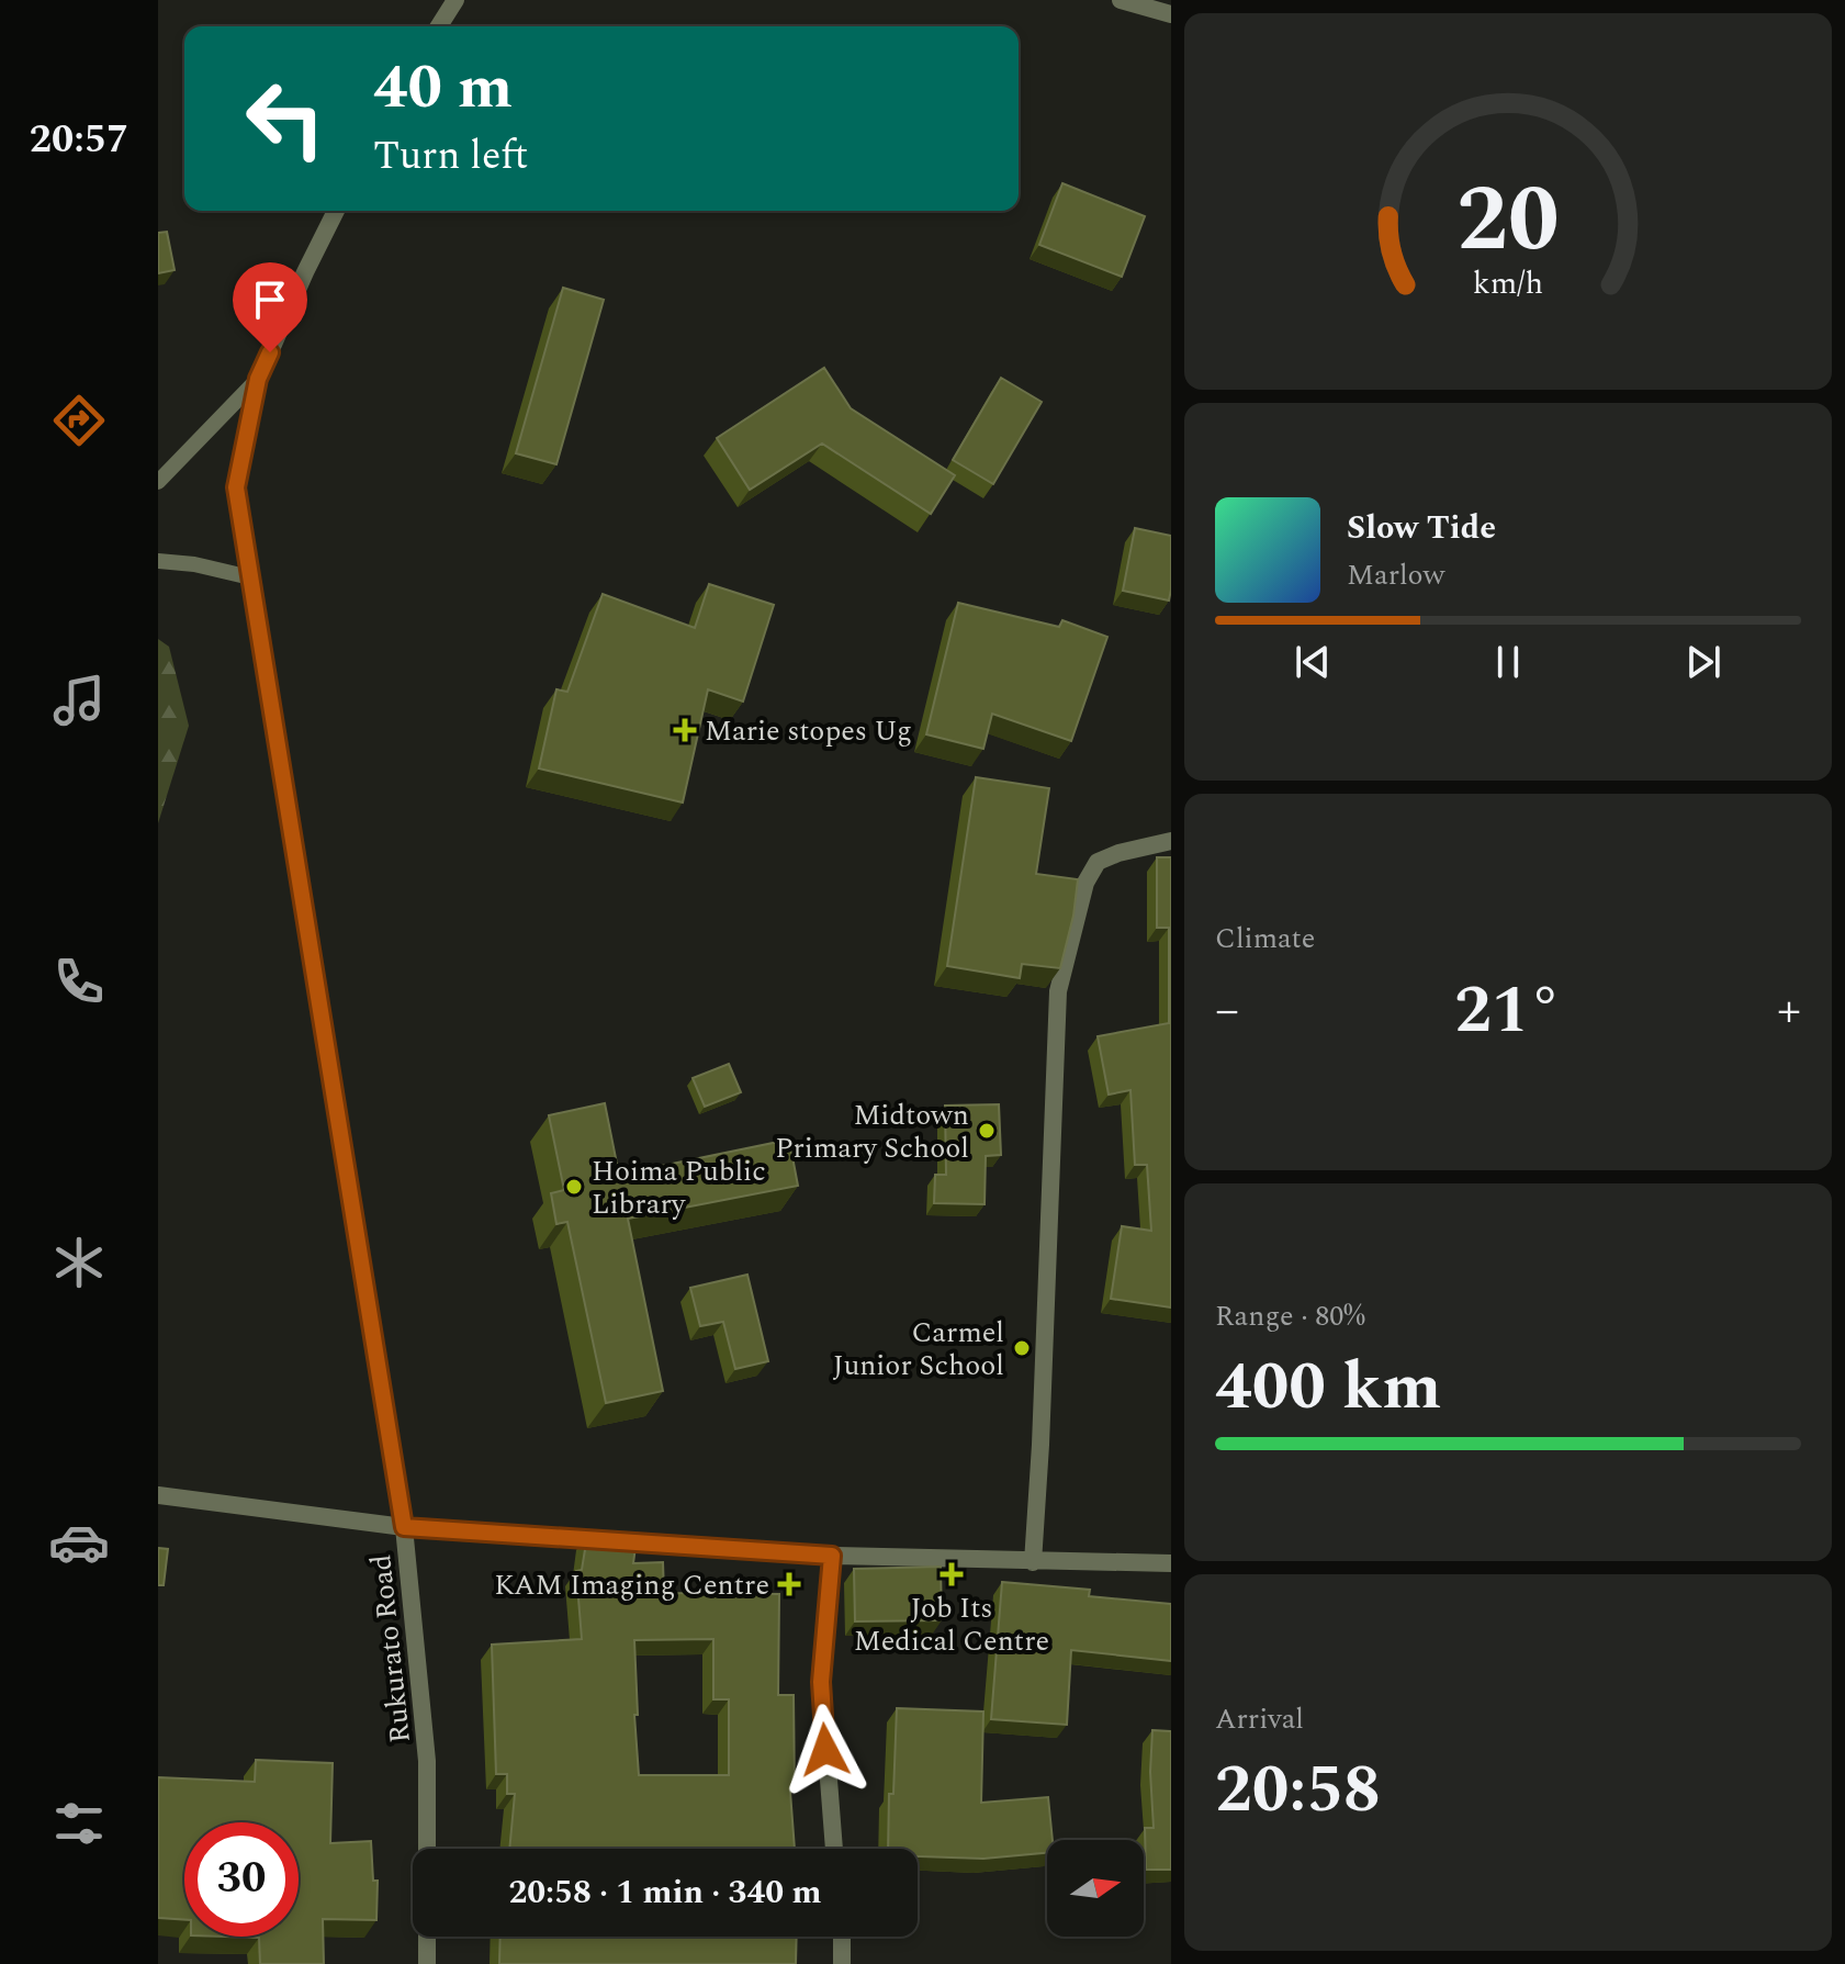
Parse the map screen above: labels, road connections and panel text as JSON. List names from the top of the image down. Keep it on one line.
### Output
{"streets":{"street":["Rukurato Road"]},"places":{"health":["Marie stopes Ug","Job Its Medical Centre","KAM Imaging Centre"],"other":["Midtown Primary School","Hoima Public Library","Carmel Junior School"]},"north":"right","page":{"tabs":"20:57","turn":["40 m","Turn left"],"song":["Slow Tide","Marlow"],"tile":["Climate",["Range · 80%","400 km"],["Arrival","20:58"]],"heat":["−","21°","+"],"limit":"30","trip":"20:58 · 1 min · 340 m","gauge":["20","km/h"]}}
